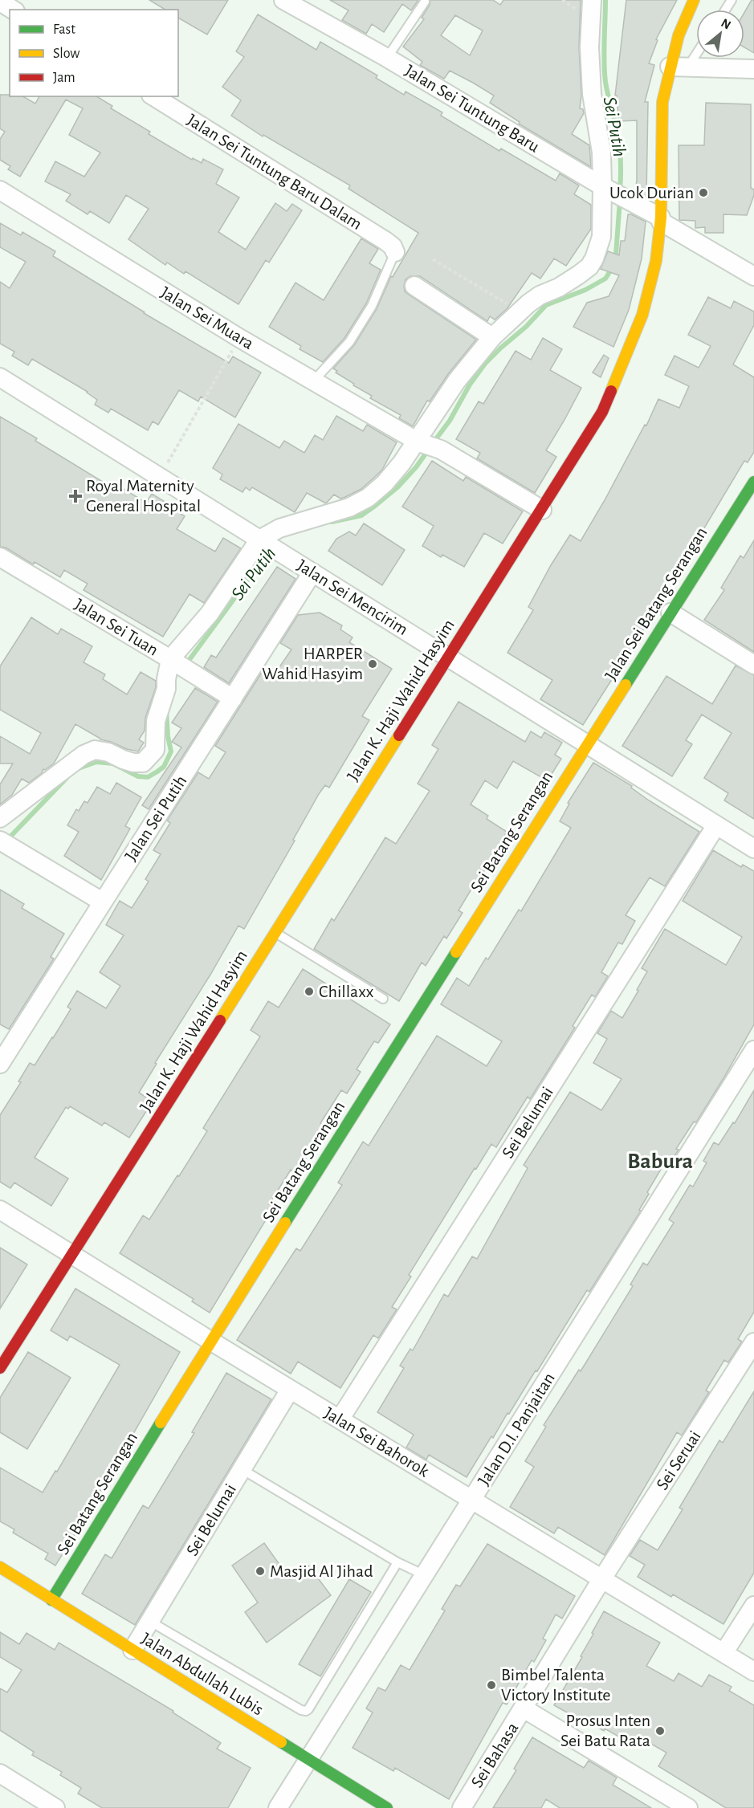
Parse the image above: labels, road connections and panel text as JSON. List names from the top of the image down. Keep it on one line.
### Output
{"streets":{"street":["Jalan Sei Tuntung Baru","Jalan Sei Tuntung Baru Dalam","Jalan Sei Muara","Jalan Sei Mencirim","Jalan Sei Batang Serangan","Jalan Sei Tuan","Jalan K. Haji Wahid Hasyim","Jalan Sei Putih","Sei Batang Serangan","Sei Belumai","Jalan D.I. Panjaitan","Jalan Sei Bahorok","Sei Seruai","Jalan Abdullah Lubis","Sei Bahasa"]},"crossings":[["Jalan Sei Tuntung Baru","Jalan K. Haji Wahid Hasyim"],["Jalan Sei Muara","Jalan K. Haji Wahid Hasyim"],["Jalan Sei Mencirim","Jalan Sei Batang Serangan"],["Jalan Sei Mencirim","Jalan K. Haji Wahid Hasyim"],["Jalan Sei Mencirim","Jalan Sei Putih"],["Jalan Sei Mencirim","Sei Batang Serangan"],["Jalan Sei Mencirim","Sei Belumai"],["Jalan Sei Batang Serangan","Sei Batang Serangan"],["Jalan Sei Tuan","Jalan Sei Putih"],["Jalan K. Haji Wahid Hasyim","Jalan Sei Bahorok"],["Sei Batang Serangan","Jalan Sei Bahorok"],["Sei Batang Serangan","Jalan Abdullah Lubis"],["Sei Belumai","Jalan Sei Bahorok"],["Sei Belumai","Jalan Abdullah Lubis"],["Jalan D.I. Panjaitan","Jalan Sei Bahorok"],["Jalan D.I. Panjaitan","Jalan Abdullah Lubis"],["Jalan Sei Bahorok","Sei Seruai"],["Jalan Sei Bahorok","Sei Bahasa"],["Sei Seruai","Sei Bahasa"]],"districts":["Babura"],"water":["Sei Putih"],"places":{"other":["Ucok Durian","HARPER Wahid Hasyim","Chillaxx","Masjid Al Jihad","Bimbel Talenta Victory Institute","Prosus Inten Sei Batu Rata"],"health":["Royal Maternity General Hospital"]},"legend":["Fast","Slow","Jam"],"north":"top right"}
